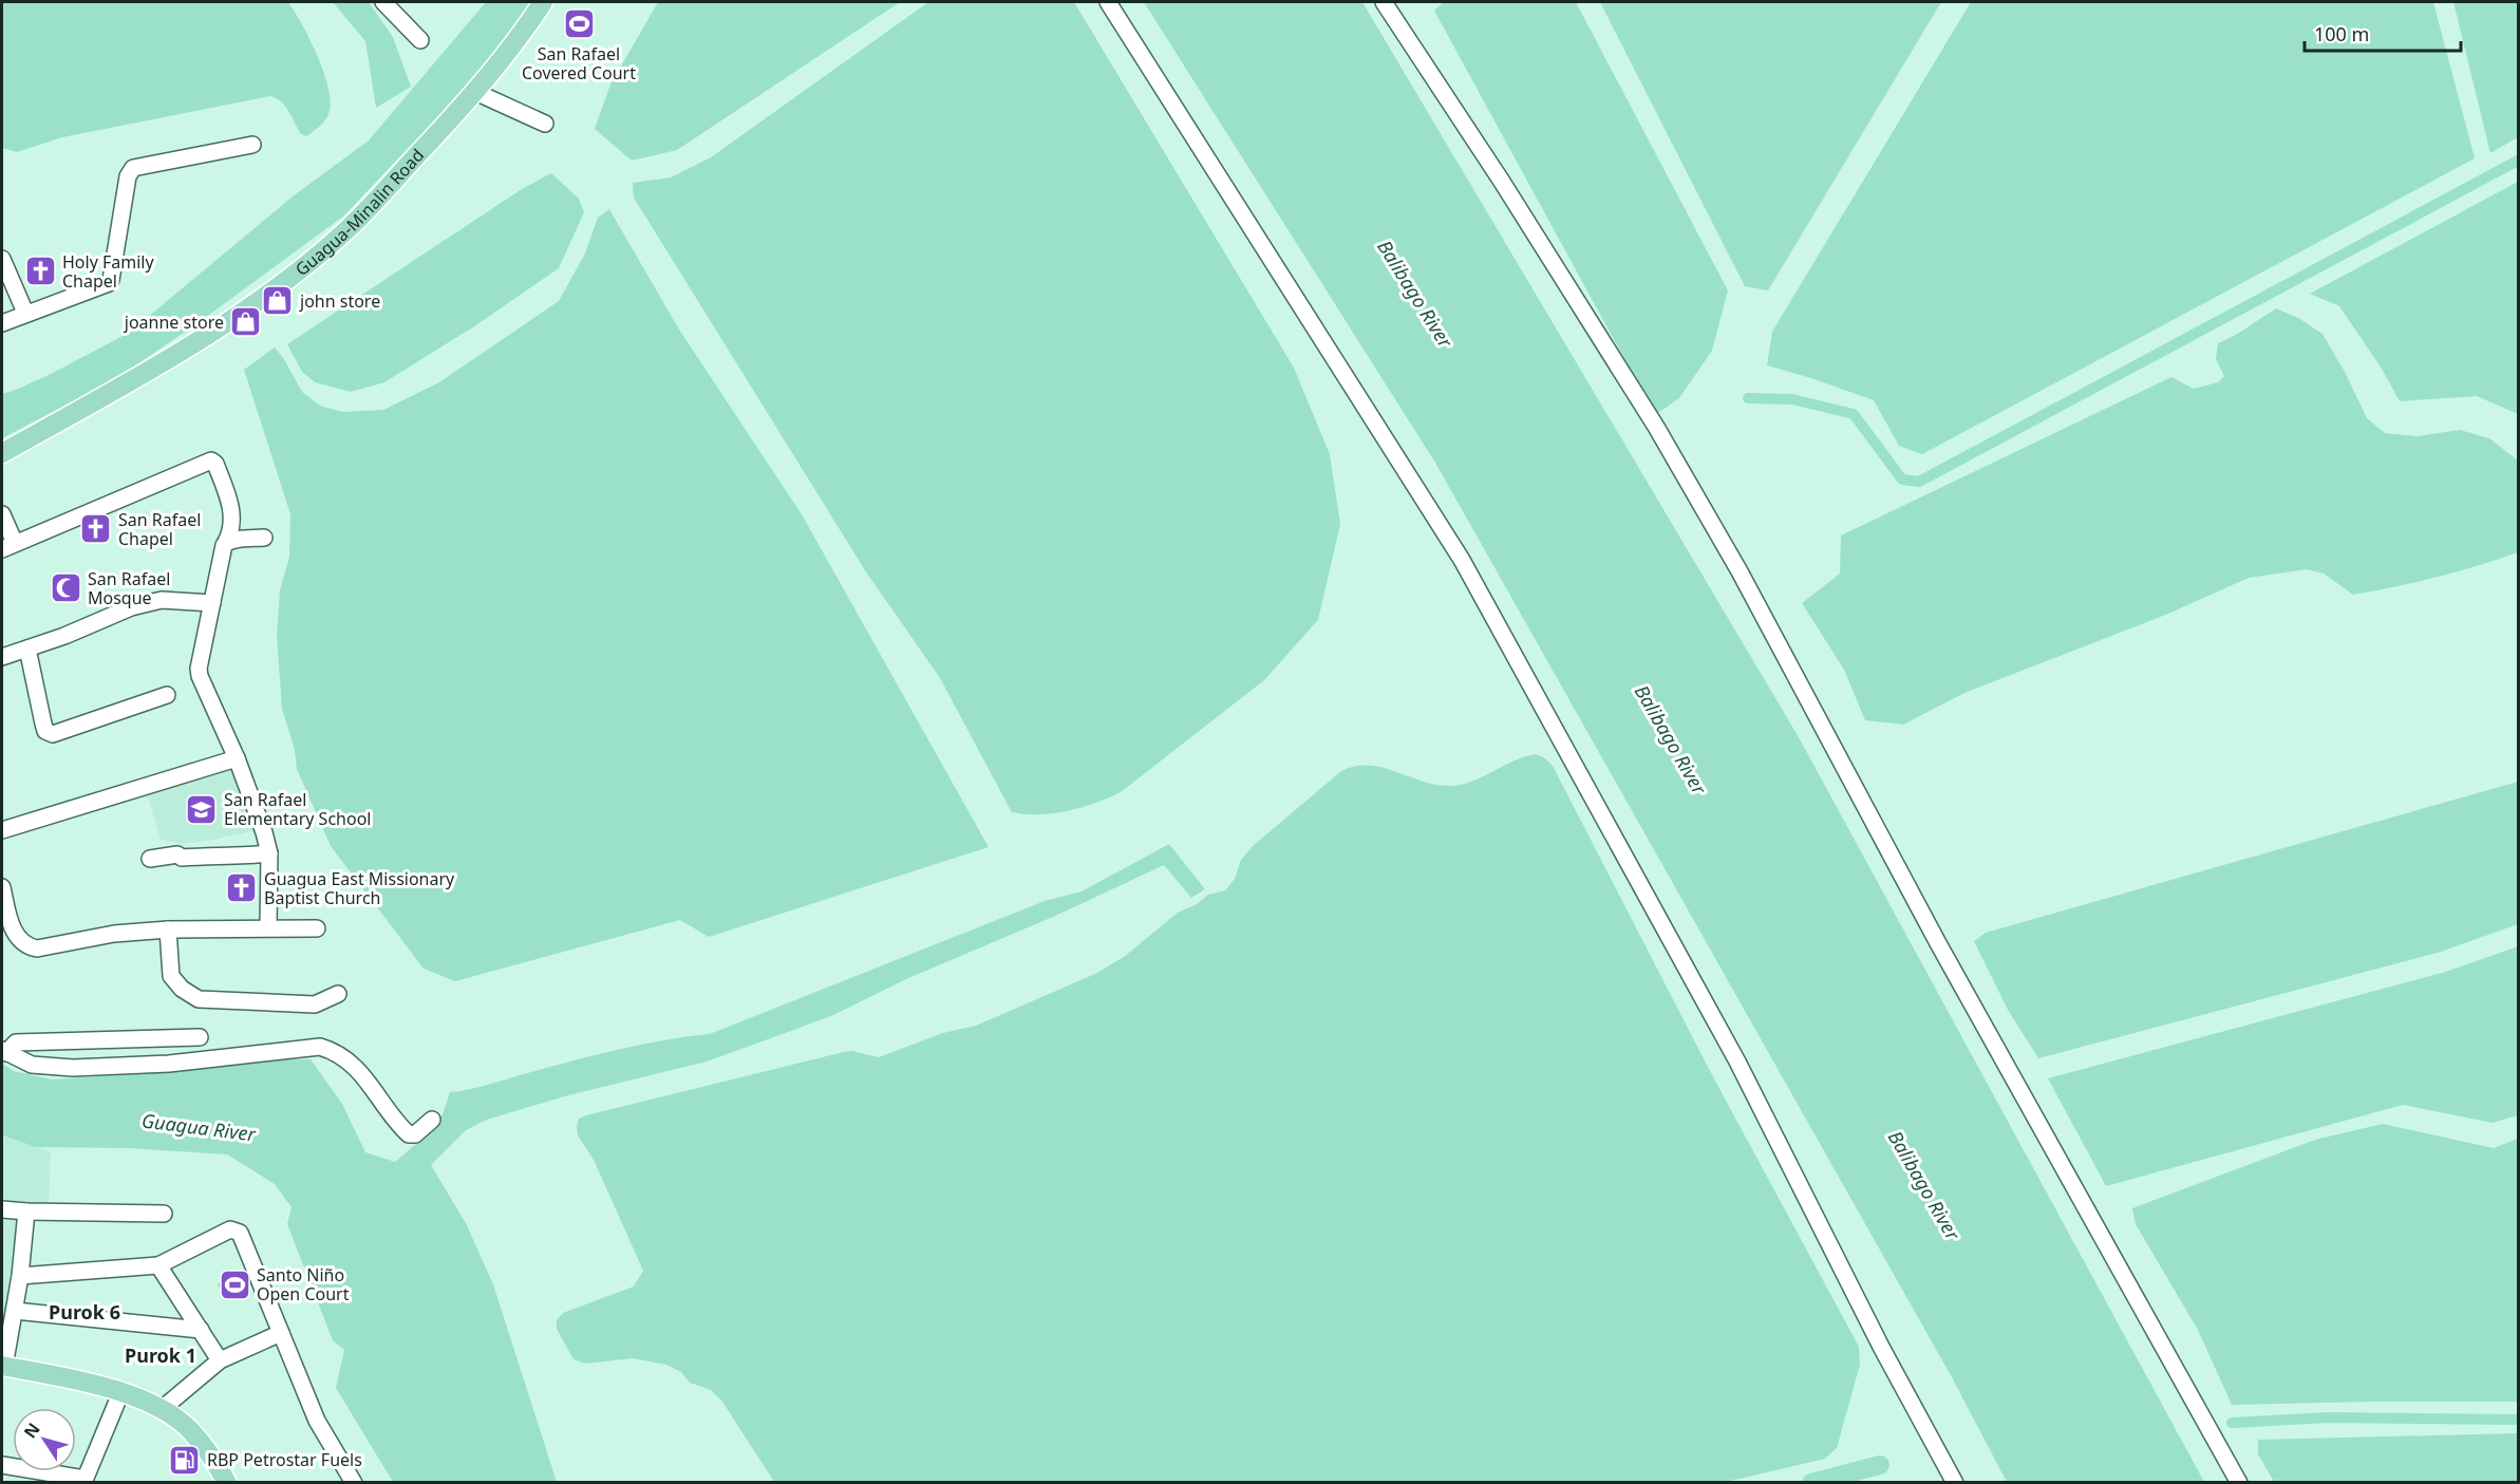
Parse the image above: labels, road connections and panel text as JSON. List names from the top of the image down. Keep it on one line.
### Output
{"streets":{"main road":["Guagua-Minalin Road"]},"districts":["Purok 6","Purok 1"],"water":["Balibago River","Guagua River"],"places":{"sports":["San Rafael Covered Court","Santo Niño Open Court"],"church":["Holy Family Chapel","San Rafael Chapel","Guagua East Missionary Baptist Church"],"shop":["john store","joanne store"],"mosque":["San Rafael Mosque"],"school or university":["San Rafael Elementary School"],"fuel station":["RBP Petrostar Fuels"]},"scale_bar":"100 m","north":"top left"}
